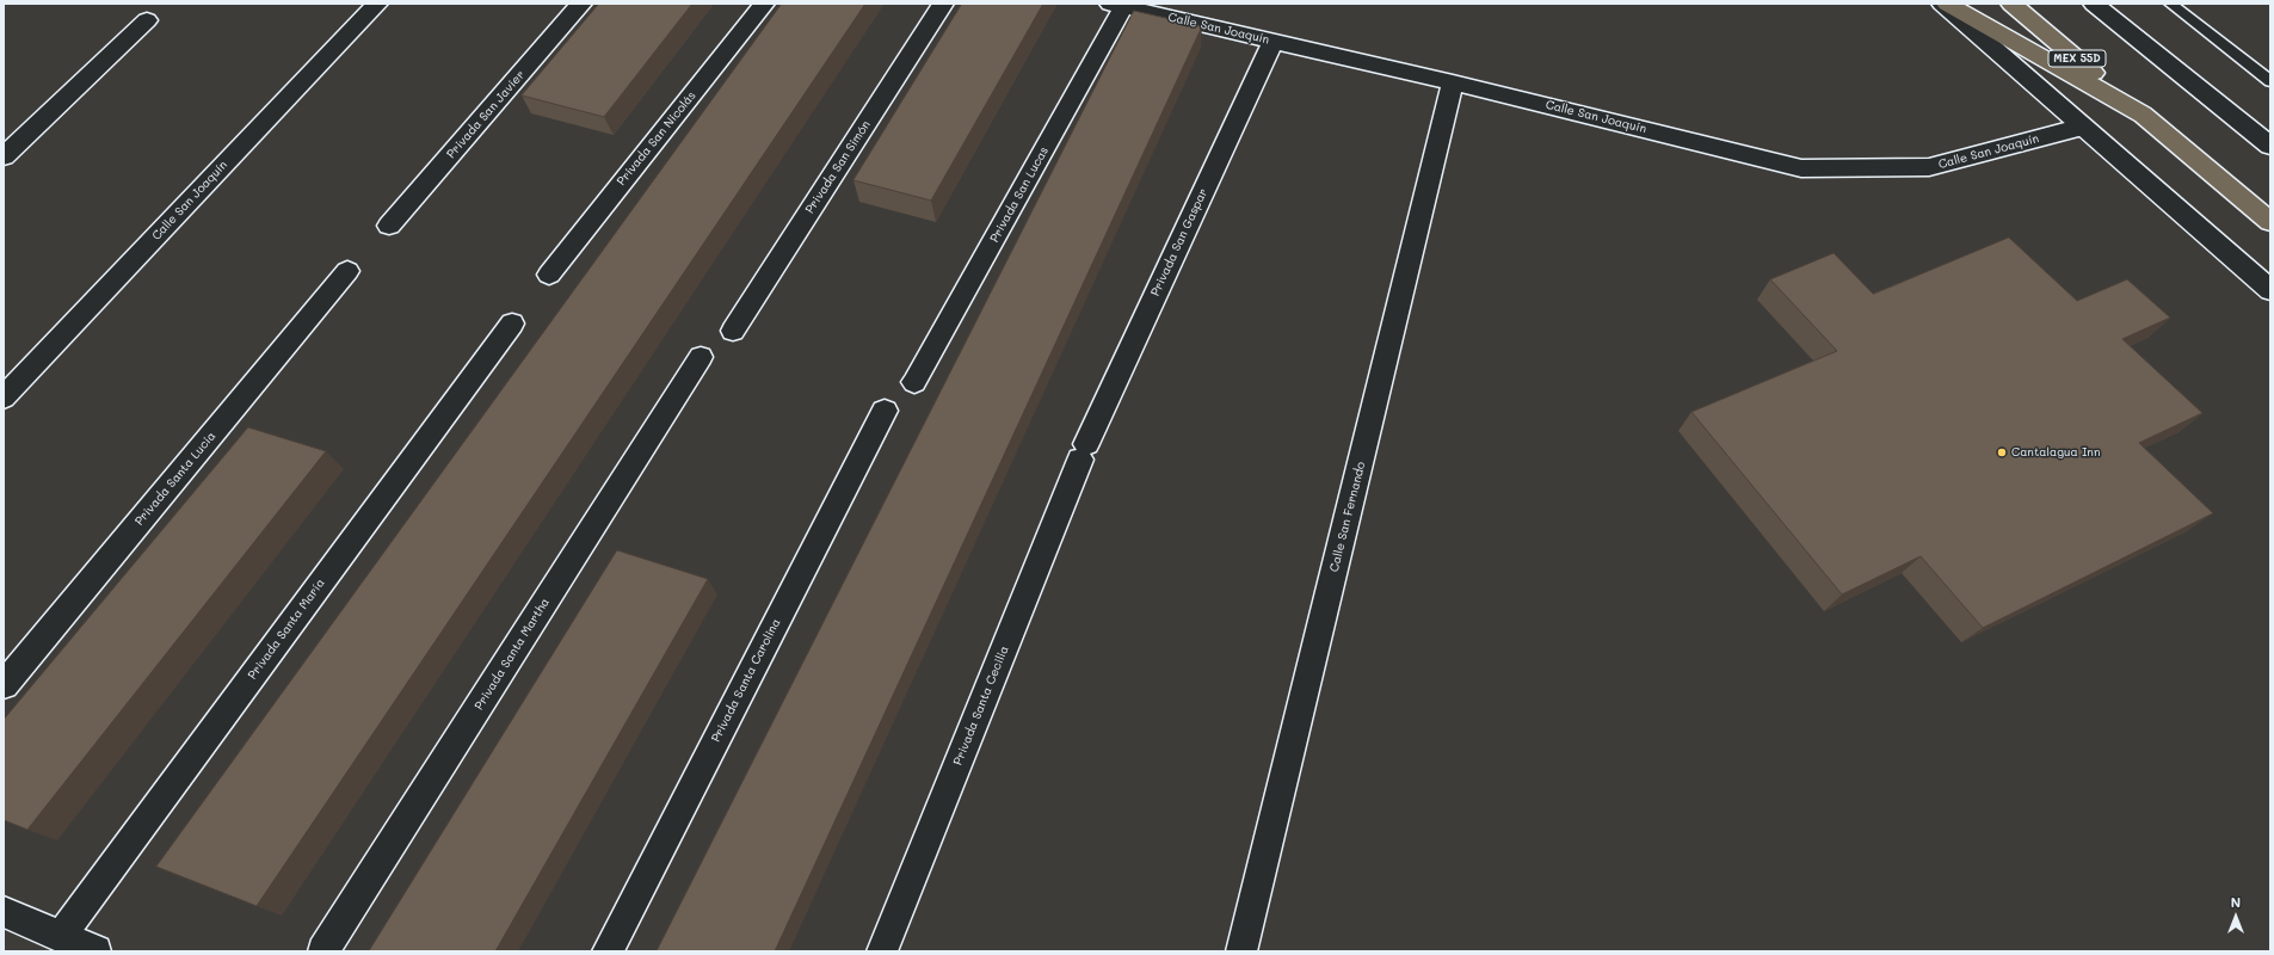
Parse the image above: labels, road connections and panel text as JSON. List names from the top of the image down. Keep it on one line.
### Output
{"streets":{"highway":["MEX 55D"],"street":["Calle San Joaquín","Privada San Javier","Privada San Nicolás","Privada San Simón","Privada San Lucas","Privada San Gaspar","Privada Santa Lucia","Calle San Fernando","Privada Santa María","Privada Santa Martha","Privada Santa Carolina","Privada Santa Cecilia"]},"crossings":[["Calle San Joaquín","Privada San Lucas"],["Calle San Joaquín","Privada San Gaspar"],["Calle San Joaquín","Calle San Fernando"],["Privada San Gaspar","Privada Santa Cecilia"]],"places":["Cantalagua Inn"],"north":"top"}
